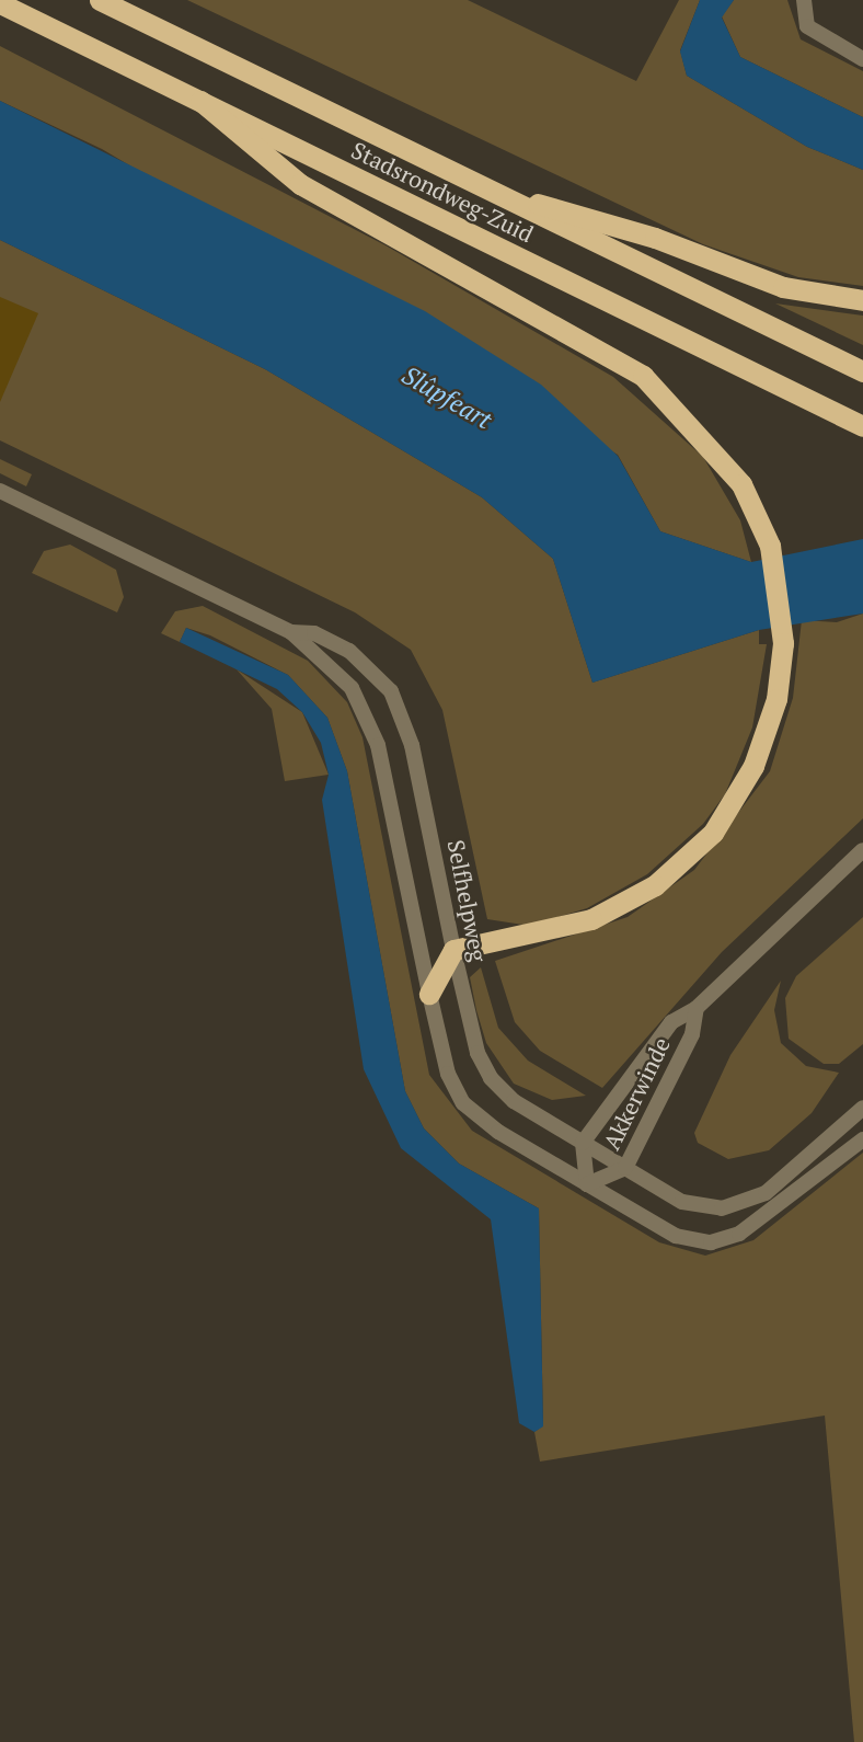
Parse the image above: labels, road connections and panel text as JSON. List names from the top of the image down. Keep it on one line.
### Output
{"streets":{"highway":["Stadsrondweg-Zuid"],"street":["Selfhelpweg","Akkerwinde"]},"crossings":[["Selfhelpweg","Akkerwinde"]],"water":["Slûpfeart"]}
